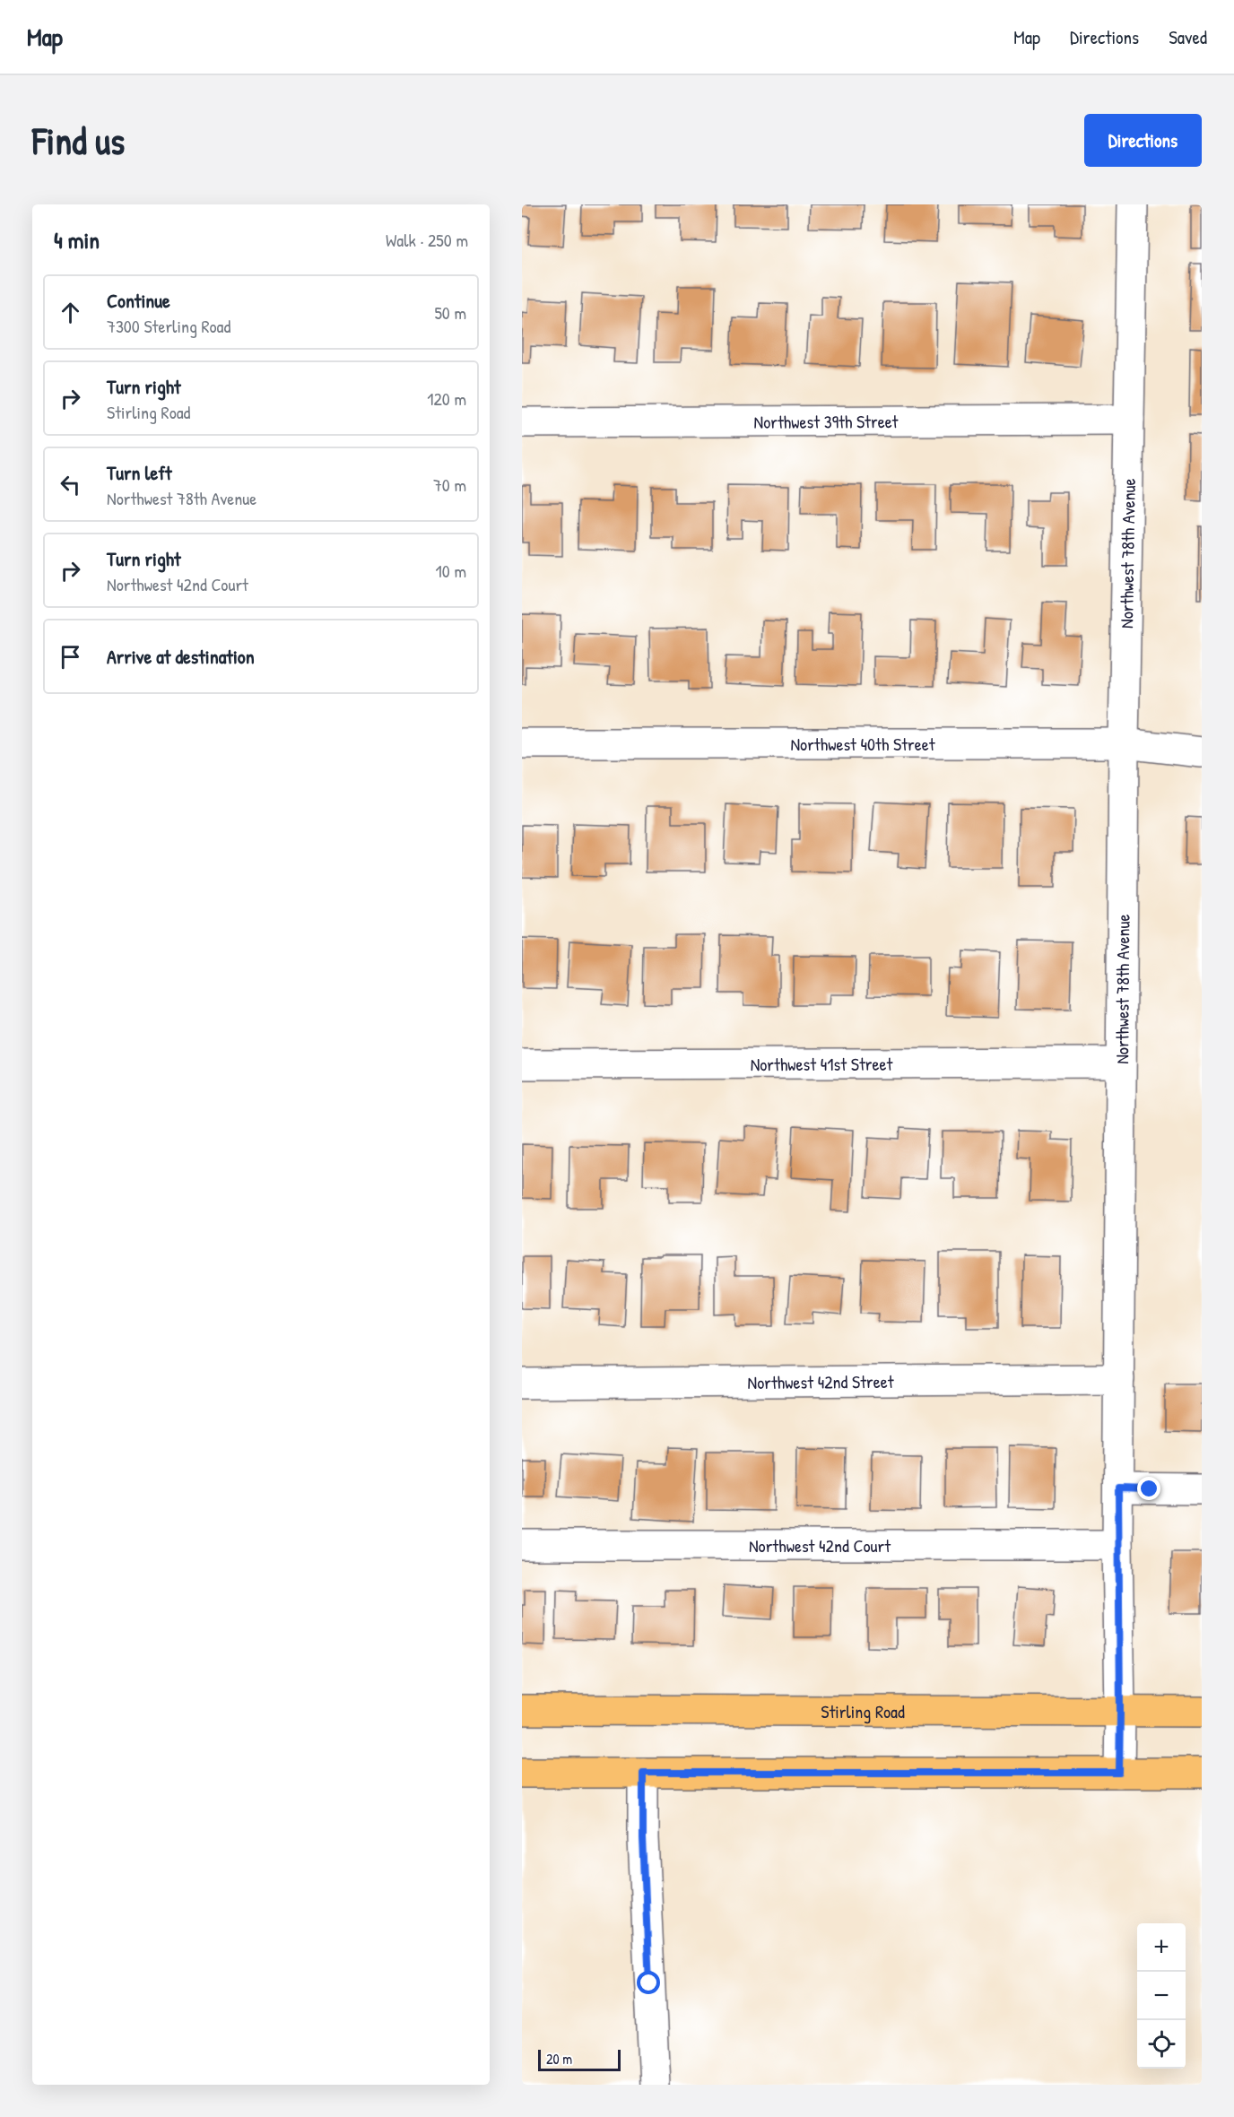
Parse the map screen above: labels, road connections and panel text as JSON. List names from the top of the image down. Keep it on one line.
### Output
{"streets":{"main road":["Stirling Road"],"street":["Northwest 39th Street","Northwest 78th Avenue","Northwest 40th Street","Northwest 41st Street","Northwest 42nd Street","Northwest 42nd Court"]},"crossings":[["Northwest 39th Street","Northwest 78th Avenue"],["Northwest 78th Avenue","Northwest 40th Street"],["Northwest 78th Avenue","Northwest 41st Street"],["Northwest 78th Avenue","Northwest 42nd Street"],["Northwest 78th Avenue","Northwest 42nd Court"],["Northwest 78th Avenue","Stirling Road"]],"scale_bar":"20 m","page":{"header":"Map","nav":["Map","Directions","Saved"],"buttons":"Directions","title":"Find us","heading":["4 min","Walk · 250 m"],"list":[["Continue","7300 Sterling Road","50 m"],["Turn right","Stirling Road","120 m"],["Turn left","Northwest 78th Avenue","70 m"],["Turn right","Northwest 42nd Court","10 m"],"Arrive at destination"],"map_buttons":["+","−"],"scale":"20 m"}}
